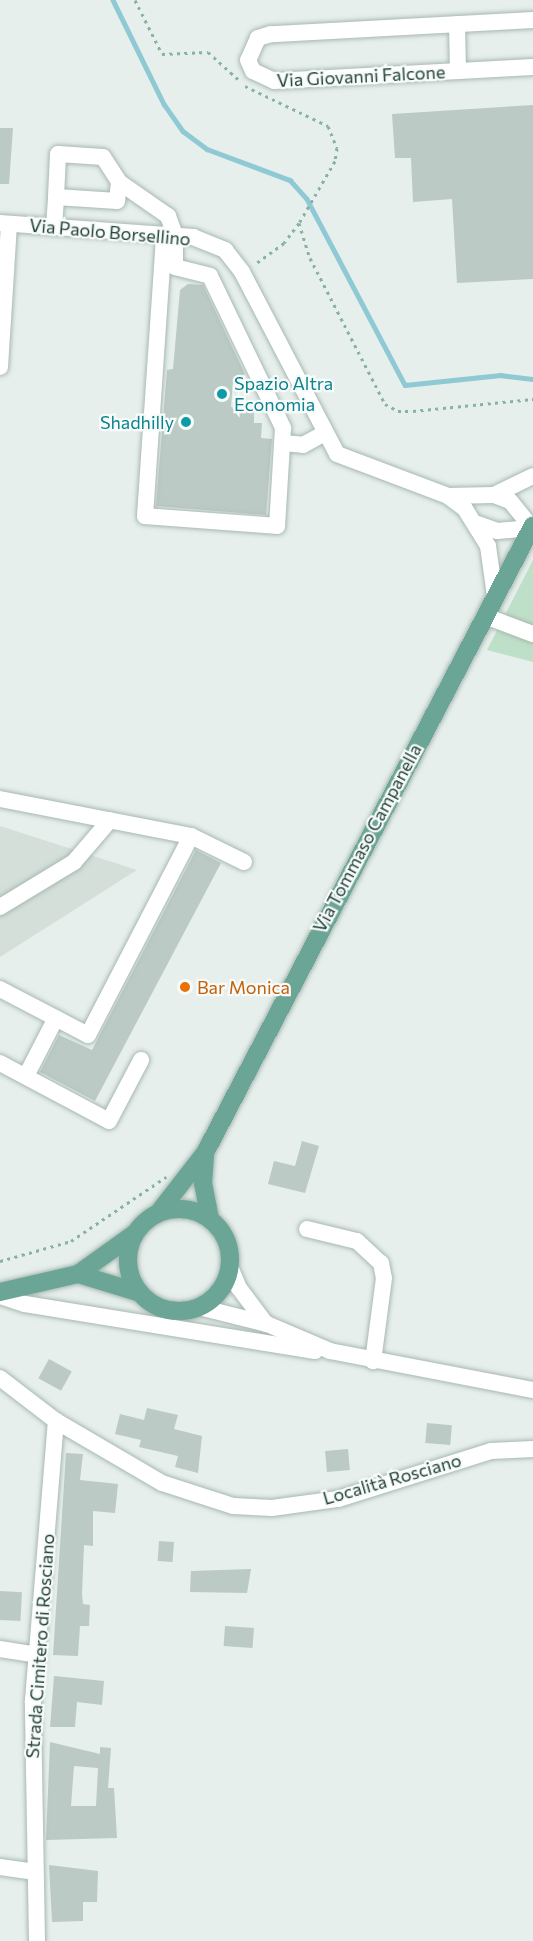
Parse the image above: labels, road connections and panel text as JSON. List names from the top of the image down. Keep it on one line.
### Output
{"streets":{"main road":["Via Tommaso Campanella"],"street":["Via Giovanni Falcone","Via Paolo Borsellino","Località Rosciano","Strada Cimitero di Rosciano"]},"crossings":[["Via Paolo Borsellino","Via Tommaso Campanella"],["Località Rosciano","Strada Cimitero di Rosciano"]],"places":["Spazio Altra Economia","Shadhilly","Bar Monica"]}
